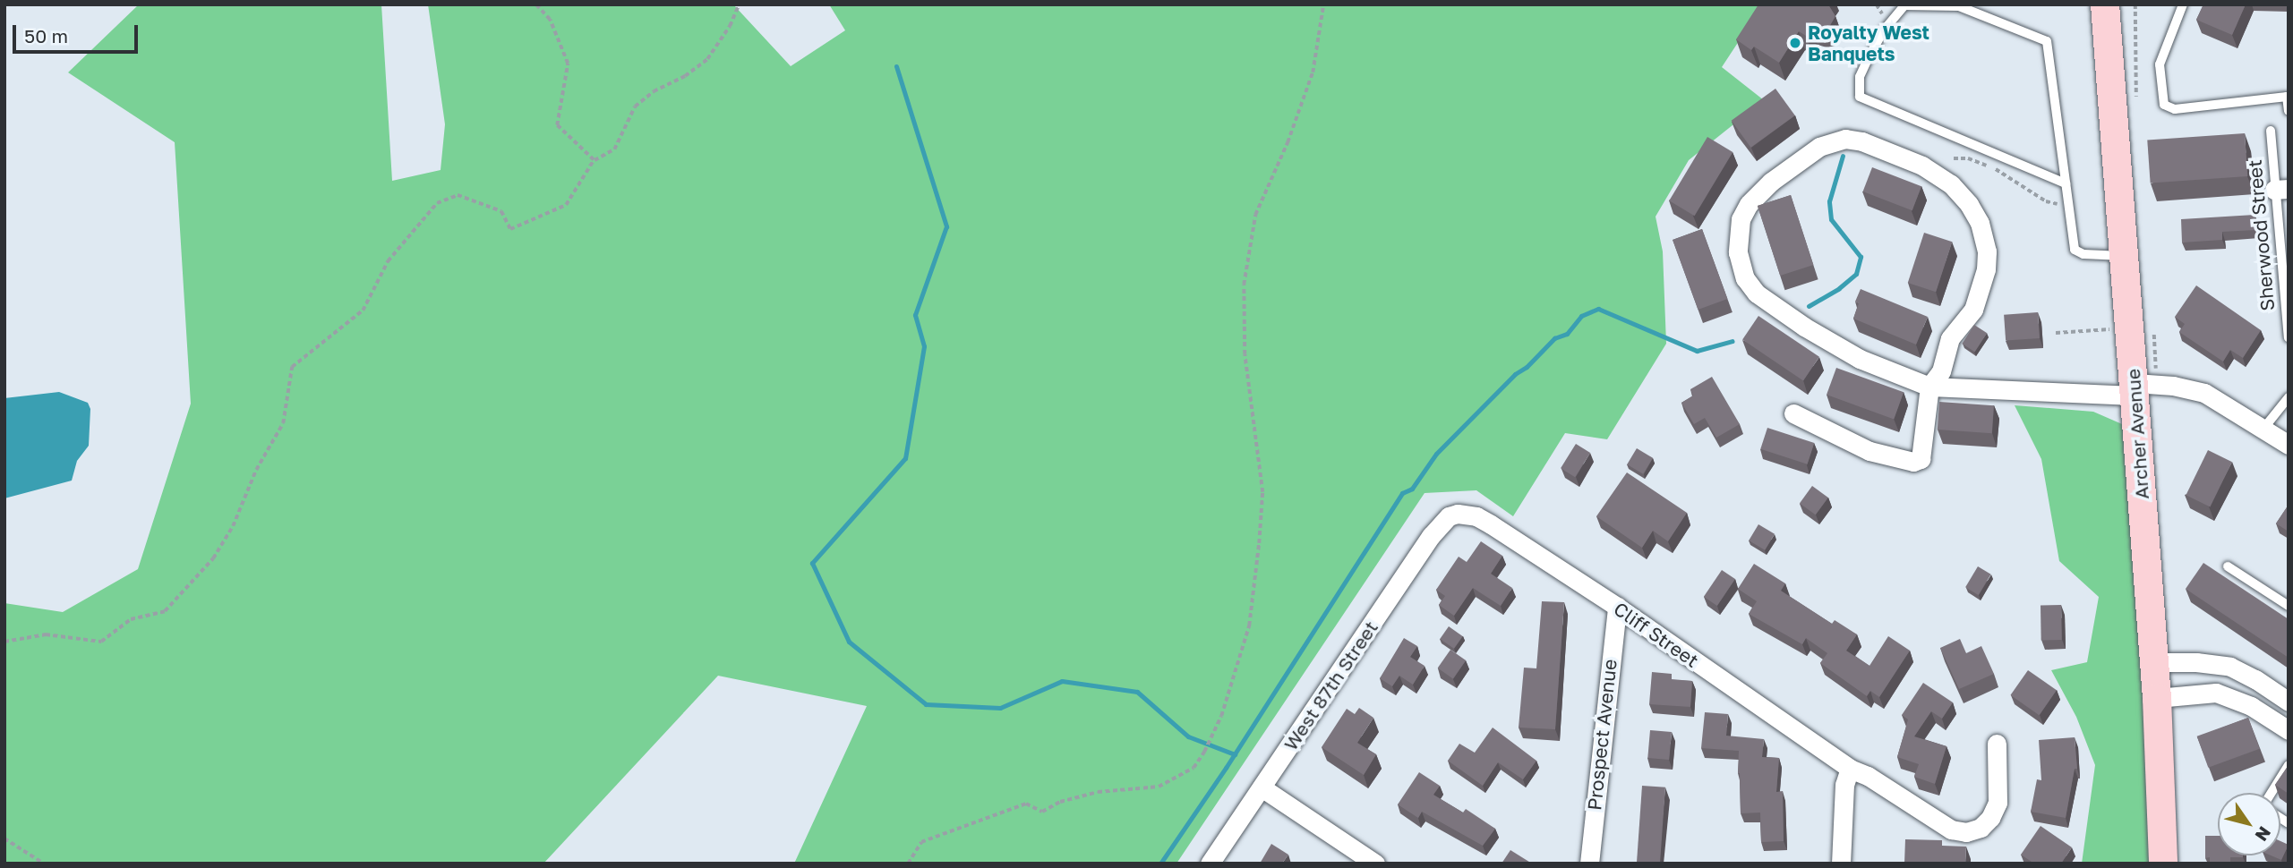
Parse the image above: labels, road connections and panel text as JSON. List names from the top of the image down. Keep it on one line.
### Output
{"streets":{"main road":["Archer Avenue"],"street":["Cliff Street","West 87th Street","Prospect Avenue"],"lane":["Sherwood Street"]},"crossings":[["Cliff Street","West 87th Street"],["Cliff Street","Prospect Avenue"]],"places":["Royalty West Banquets"],"scale_bar":"50 m","north":"bottom right"}
